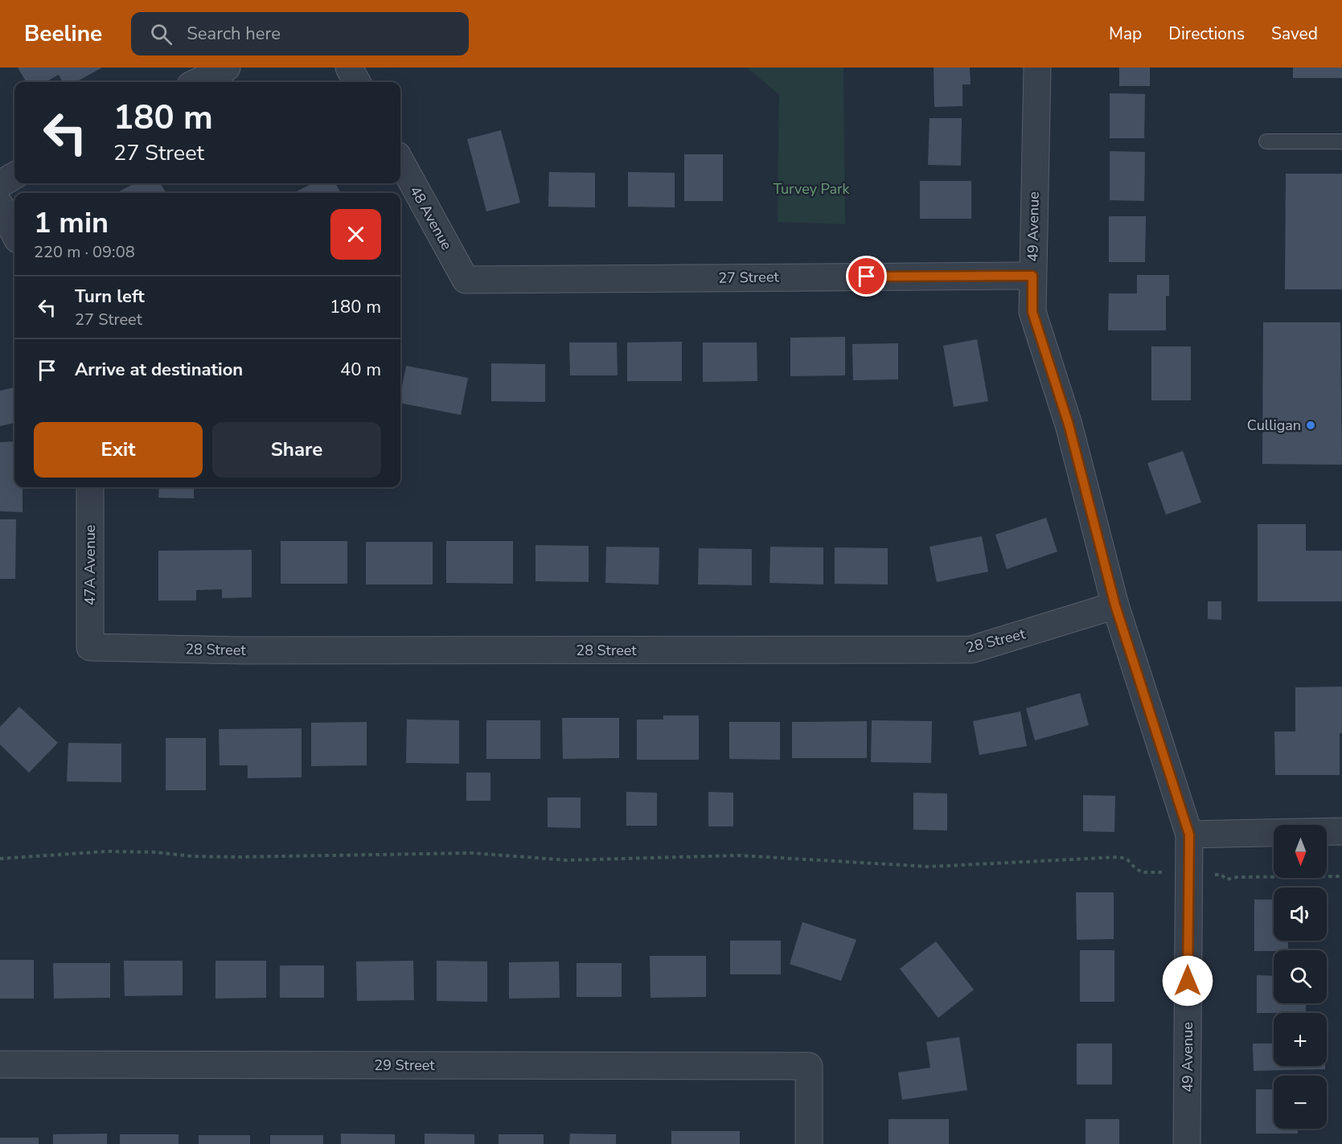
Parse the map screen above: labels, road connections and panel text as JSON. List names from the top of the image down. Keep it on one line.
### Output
{"streets":{"street":["48 Avenue","49 Avenue","27 Street","47A Avenue","28 Street","29 Street"]},"crossings":[["48 Avenue","27 Street"],["49 Avenue","27 Street"],["49 Avenue","28 Street"],["47A Avenue","28 Street"]],"parks":["Turvey Park"],"places":["Culligan"],"north":"bottom","page":{"header":"Beeline","search":"Search here","nav":["Map","Directions","Saved"],"turn":["180 m","27 Street"],"heading":["1 min","220 m · 09:08"],"list":[{"name":"Turn left","note":"27 Street","value":"180 m"},{"name":"Arrive at destination","value":"40 m"}],"buttons":["Exit","Share"],"map_buttons":["+","−"]}}
